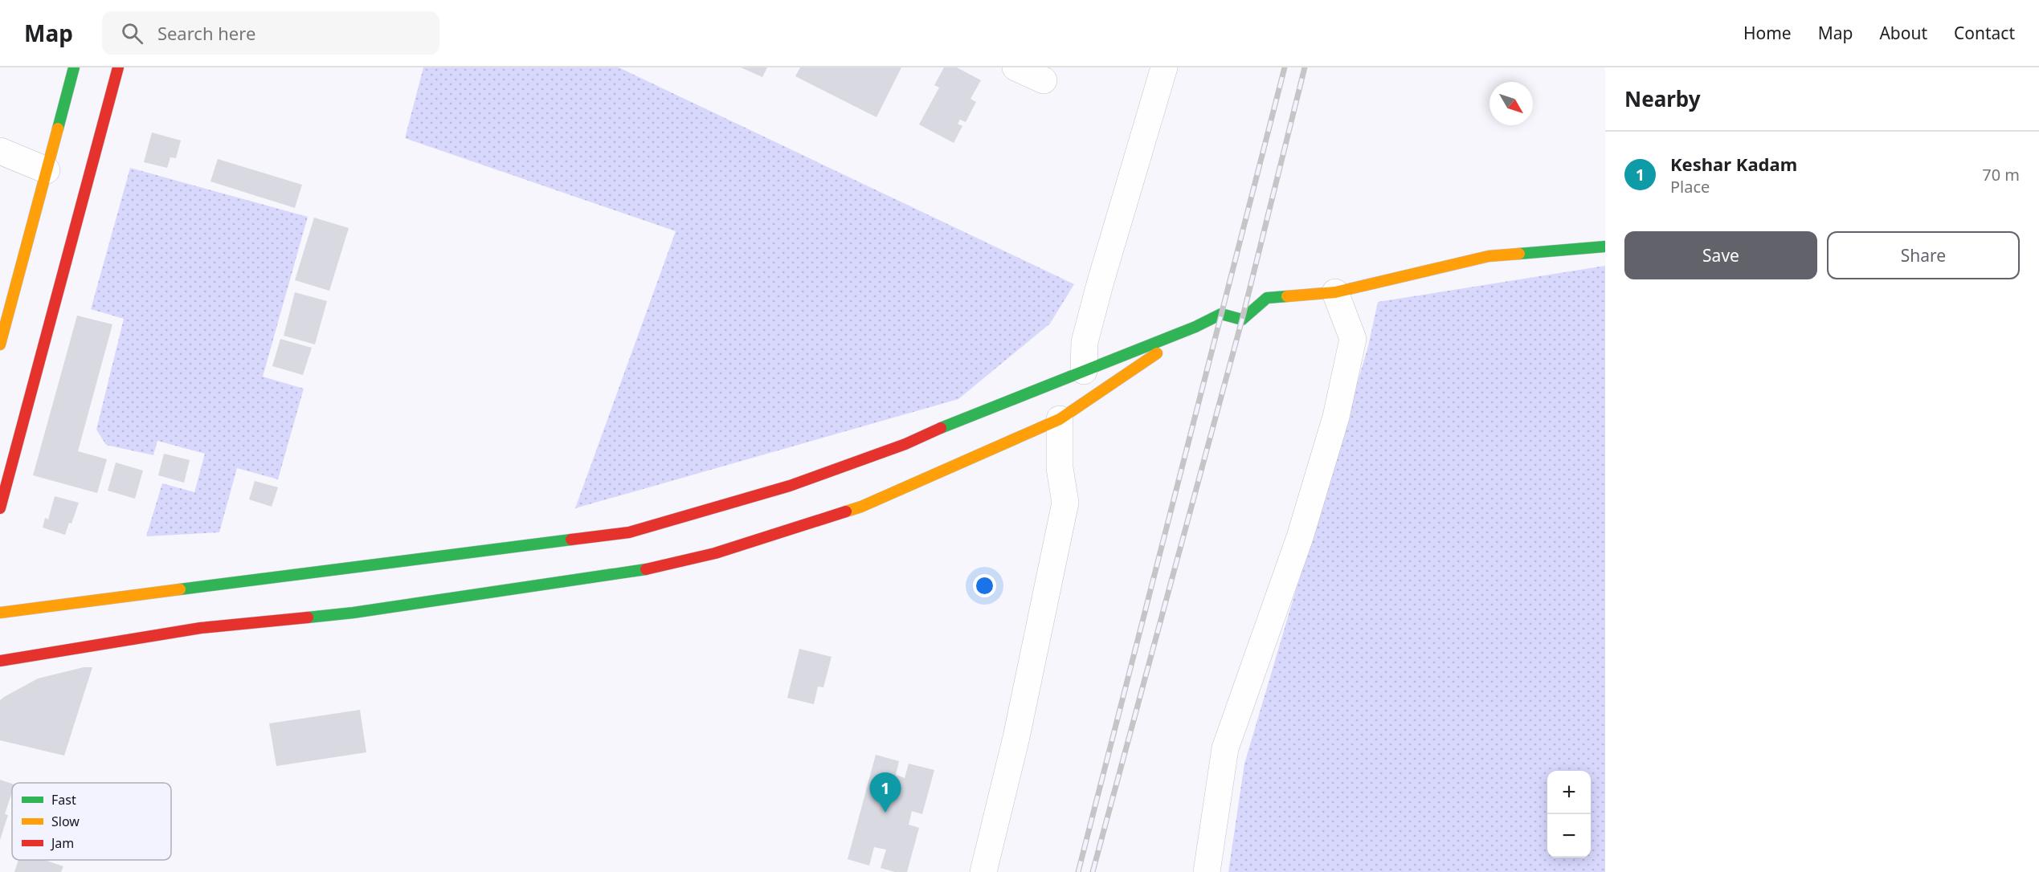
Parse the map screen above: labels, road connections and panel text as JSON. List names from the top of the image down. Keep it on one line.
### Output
{"legend":["Fast","Slow","Jam"],"north":"bottom right","page":{"header":"Map","search":"Search here","nav":["Home","Map","About","Contact"],"heading":"Nearby","list":[{"mark":"1","name":"Keshar Kadam","note":"Place","value":"70 m"}],"buttons":["Save","Share"],"map_buttons":["+","−"],"pins":"1"}}
